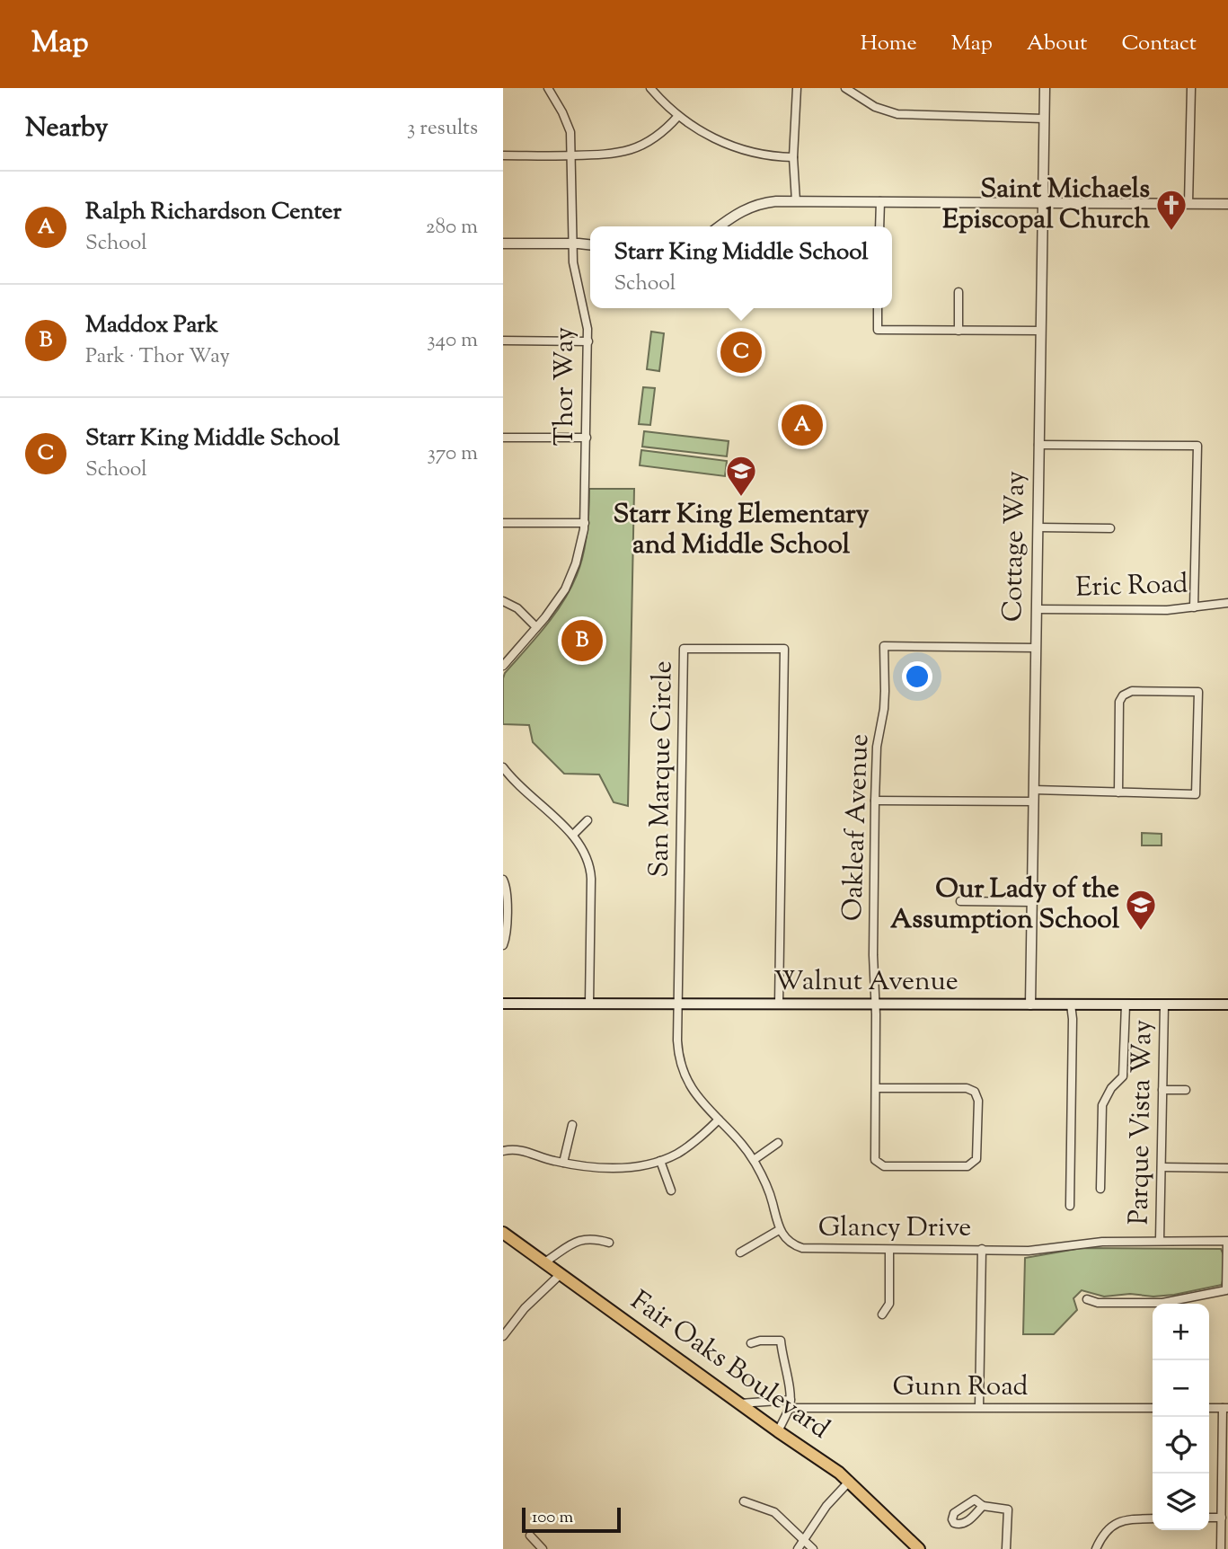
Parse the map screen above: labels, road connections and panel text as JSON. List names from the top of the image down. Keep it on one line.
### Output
{"streets":{"main road":["Walnut Avenue","Fair Oaks Boulevard"],"street":["Thor Way","Cottage Way","Eric Road","San Marque Circle","Oakleaf Avenue","Parque Vista Way","Glancy Drive","Gunn Road"]},"crossings":[["Cottage Way","Eric Road"],["Cottage Way","Oakleaf Avenue"],["Cottage Way","Walnut Avenue"],["San Marque Circle","Walnut Avenue"],["San Marque Circle","Glancy Drive"],["Oakleaf Avenue","Walnut Avenue"],["Walnut Avenue","Parque Vista Way"],["Walnut Avenue","Glancy Drive"],["Parque Vista Way","Glancy Drive"],["Fair Oaks Boulevard","Gunn Road"]],"places":{"church":["Saint Michaels Episcopal Church"],"school or university":["Starr King Elementary and Middle School","Our Lady of the Assumption School"]},"scale_bar":"100 m","page":{"header":"Map","nav":["Home","Map","About","Contact"],"heading":["Nearby","3 results"],"list":[{"mark":"A","name":"Ralph Richardson Center","note":"School","value":"280 m"},{"mark":"B","name":"Maddox Park","note":"Park · Thor Way","value":"340 m"},{"mark":"C","name":"Starr King Middle School","note":"School","value":"370 m"}],"popup":["Starr King Middle School","School"],"pins":["C","A","B"],"map_buttons":["+","−"],"scale":"100 m"}}
